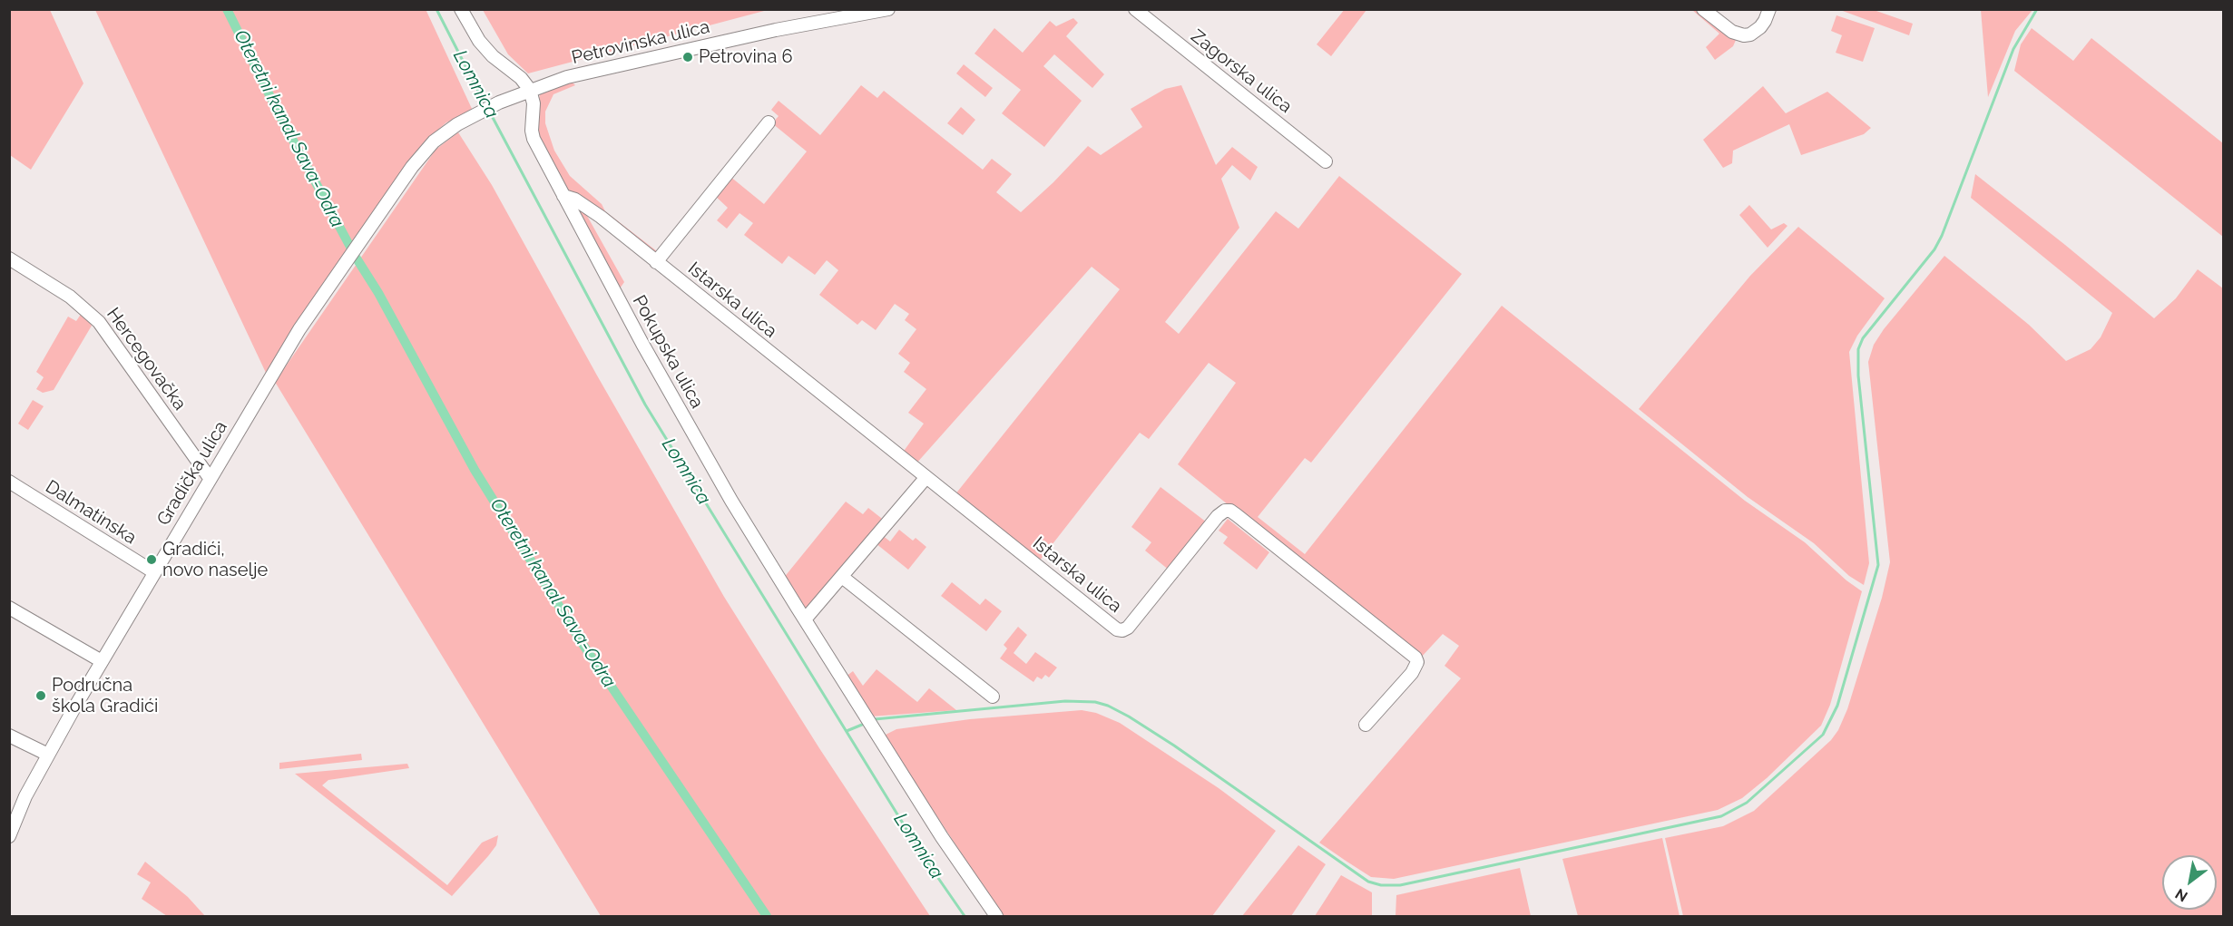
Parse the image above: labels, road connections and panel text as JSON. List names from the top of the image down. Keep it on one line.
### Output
{"streets":{"street":["Petrovinska ulica","Zagorska ulica","Istarska ulica","Pokupska ulica","Hercegovačka","Gradička ulica","Dalmatinska"]},"crossings":[["Petrovinska ulica","Pokupska ulica"],["Petrovinska ulica","Gradička ulica"],["Istarska ulica","Pokupska ulica"],["Hercegovačka","Gradička ulica"],["Gradička ulica","Dalmatinska"]],"water":["Lomnica","Oteretni kanal Sava-Odra"],"places":["Petrovina 6","Gradići, novo naselje","Područna škola Gradići"],"north":"bottom left"}
